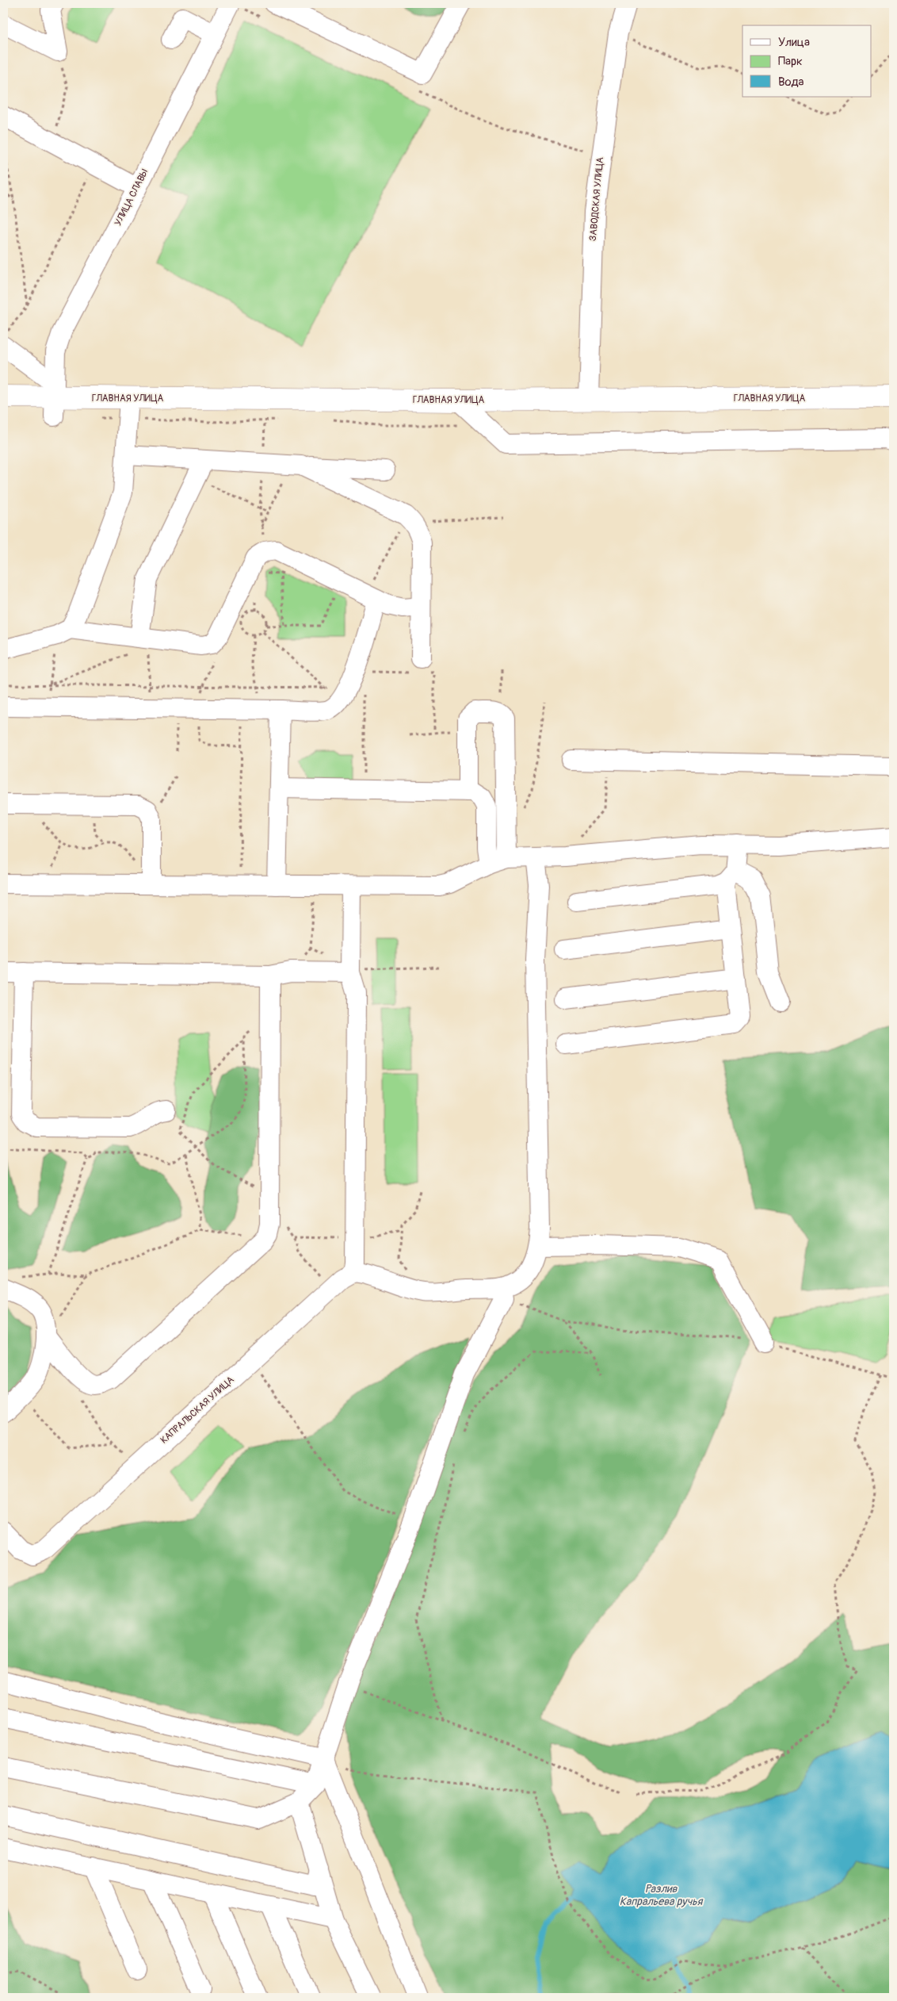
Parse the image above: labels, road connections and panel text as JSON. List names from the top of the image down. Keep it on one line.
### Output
{"streets":{"main road":["ГЛАВНАЯ УЛИЦА"],"street":["УЛИЦА СЛАВЫ","ЗАВОДСКАЯ УЛИЦА","КАПРАЛЬСКАЯ УЛИЦА"]},"crossings":[["УЛИЦА СЛАВЫ","ГЛАВНАЯ УЛИЦА"],["ЗАВОДСКАЯ УЛИЦА","ГЛАВНАЯ УЛИЦА"]],"water":["Разлив Капральева ручья"],"legend":["Улица","Парк","Вода"]}
